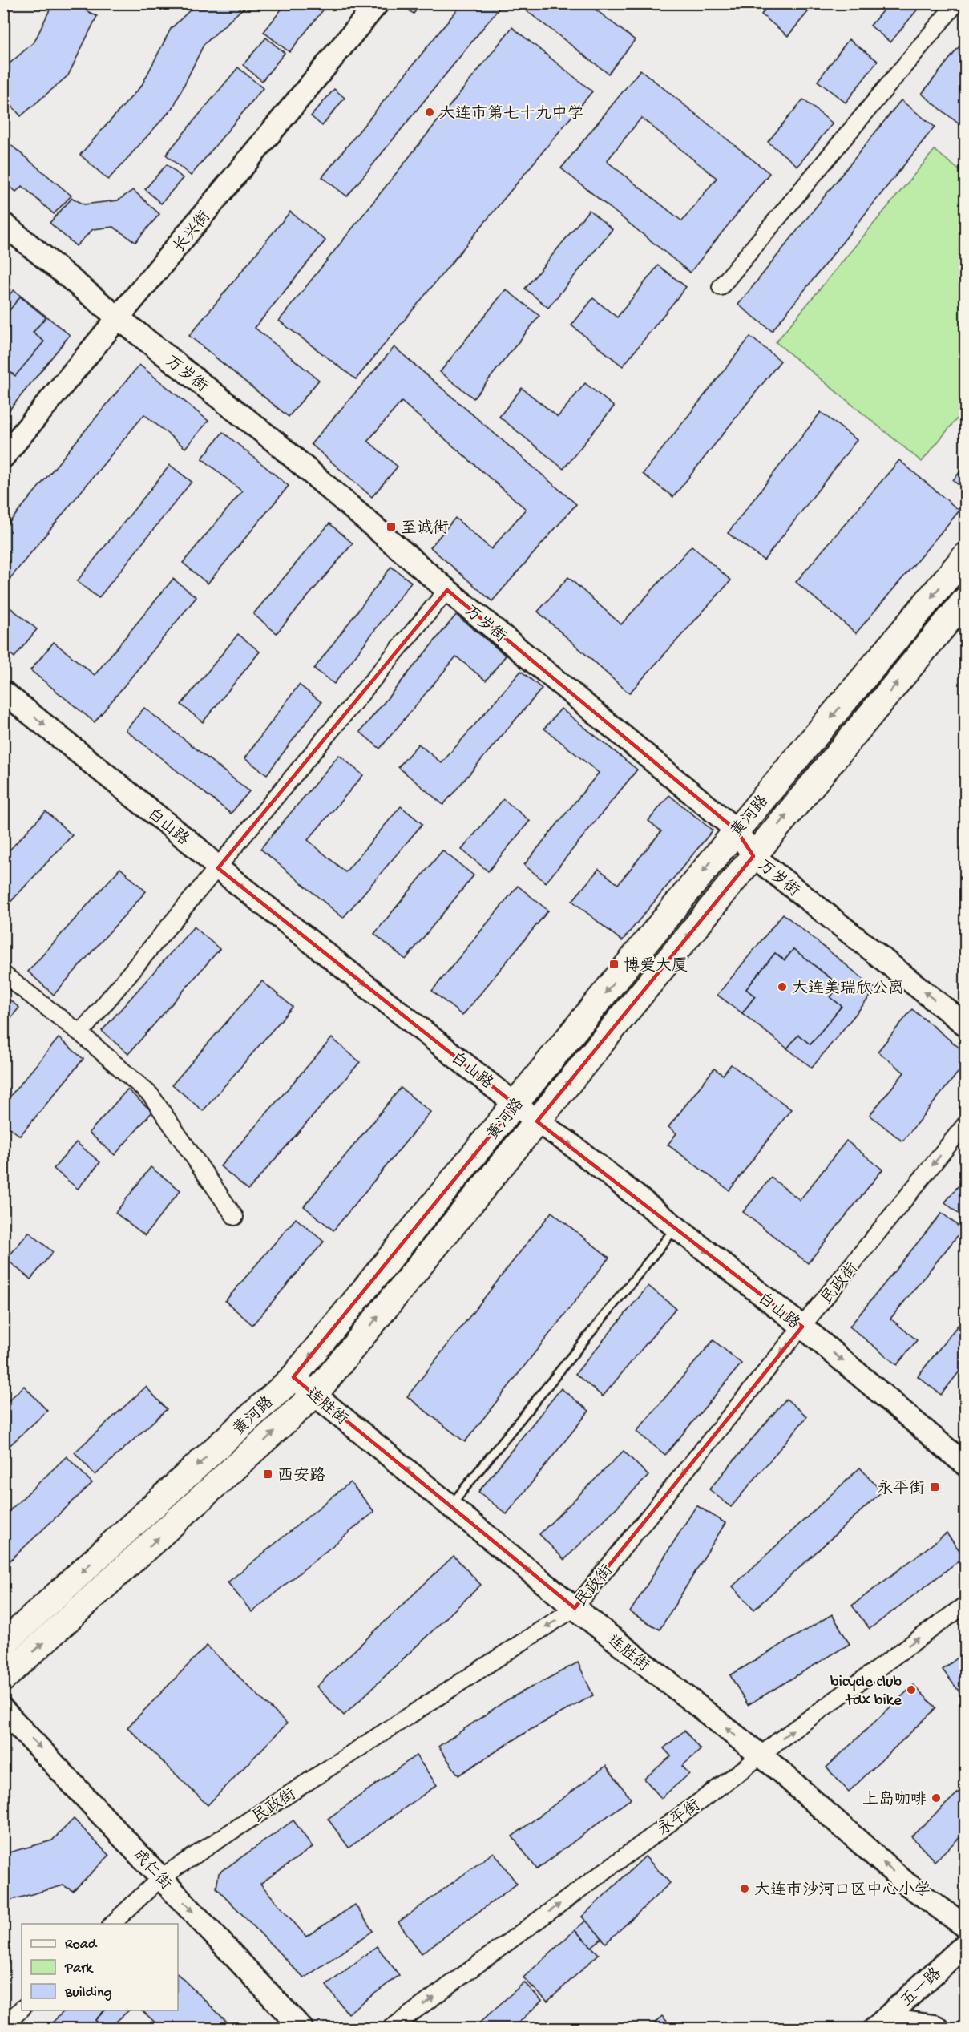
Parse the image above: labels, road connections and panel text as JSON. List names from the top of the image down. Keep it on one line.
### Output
{"streets":{"main road":["黄河路"],"street":["长兴街","万岁街","白山路","民政街","连胜街","永平街","成仁街","五一路"]},"crossings":[["长兴街","万岁街"],["万岁街","黄河路"],["黄河路","白山路"],["黄河路","连胜街"],["白山路","民政街"],["民政街","连胜街"],["民政街","成仁街"],["连胜街","永平街"]],"one_way":["白山路","民政街","连胜街","永平街","成仁街"],"places":{"other":["大连市第七十九中学","大连美瑞欣公离","bicycle club tdx bike","上岛咖啡","大连市沙河口区中心小学"],"transit":["至诚街","博爱大厦","西安路","永平街"]},"legend":["Road","Park","Building"]}
